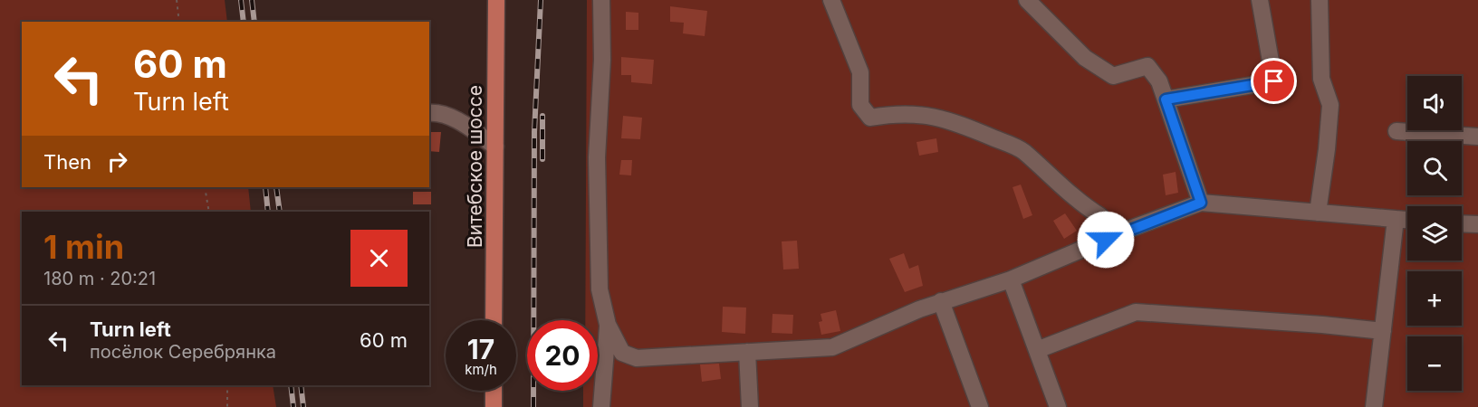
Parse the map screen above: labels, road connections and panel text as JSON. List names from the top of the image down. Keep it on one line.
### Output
{"streets":{"main road":["Витебское шоссе"]},"page":{"turn":["60 m","Turn left"],"map_buttons":["+","−"],"then":"Then","heading":["1 min","180 m · 20:21"],"list":[{"name":"Turn left","note":"посёлок Серебрянка","value":"60 m"}],"speed":"17 km/h","limit":"20"}}
